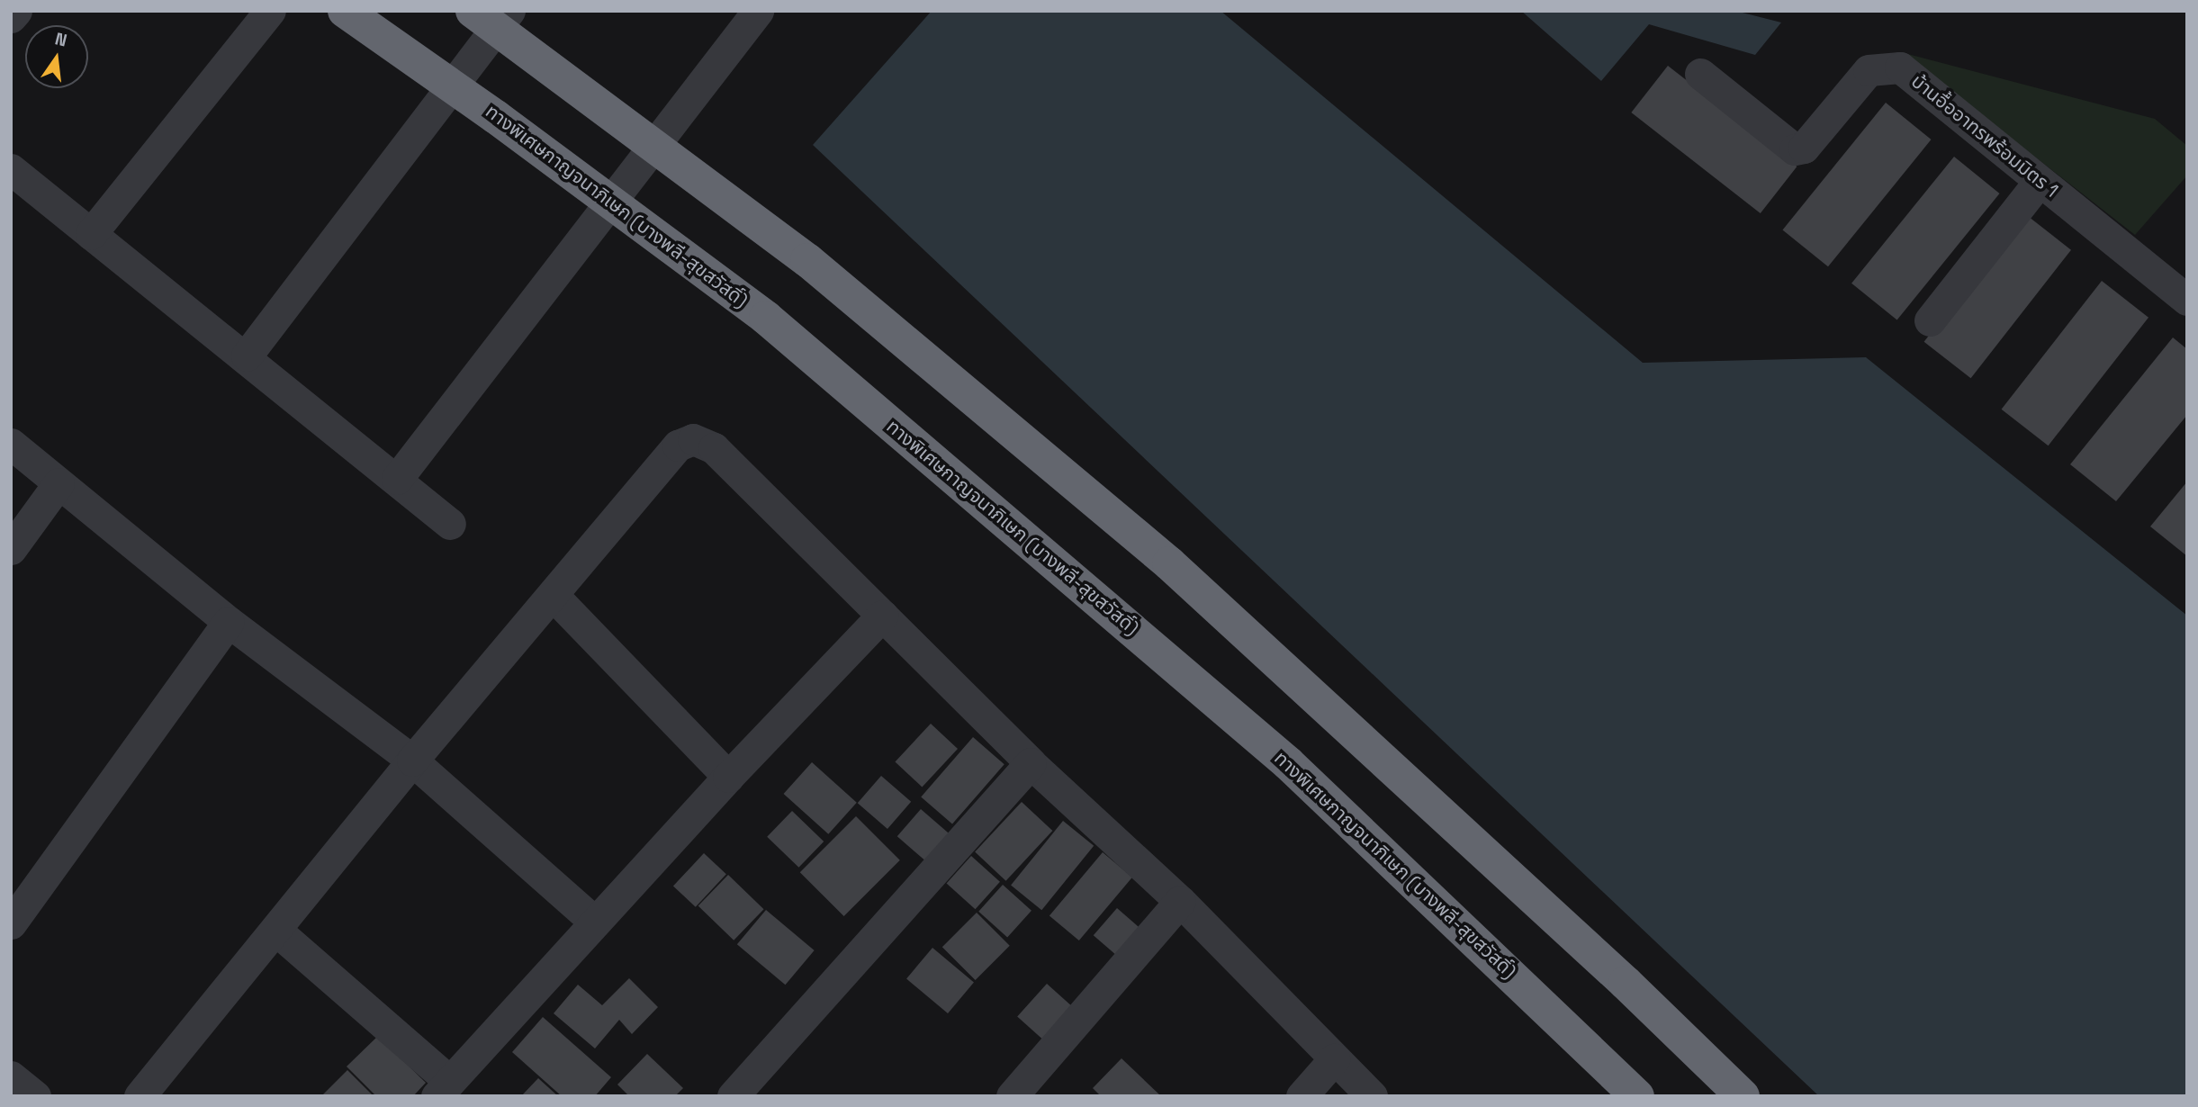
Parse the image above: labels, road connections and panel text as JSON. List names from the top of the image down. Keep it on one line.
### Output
{"streets":{"highway":["ทางพิเศษกาญจนาภิเษก (บางพลี-สุขสวัสดิ์)"],"street":["บ้านอื้ออาทรพร้อมมิตร 1"]},"north":"top"}
